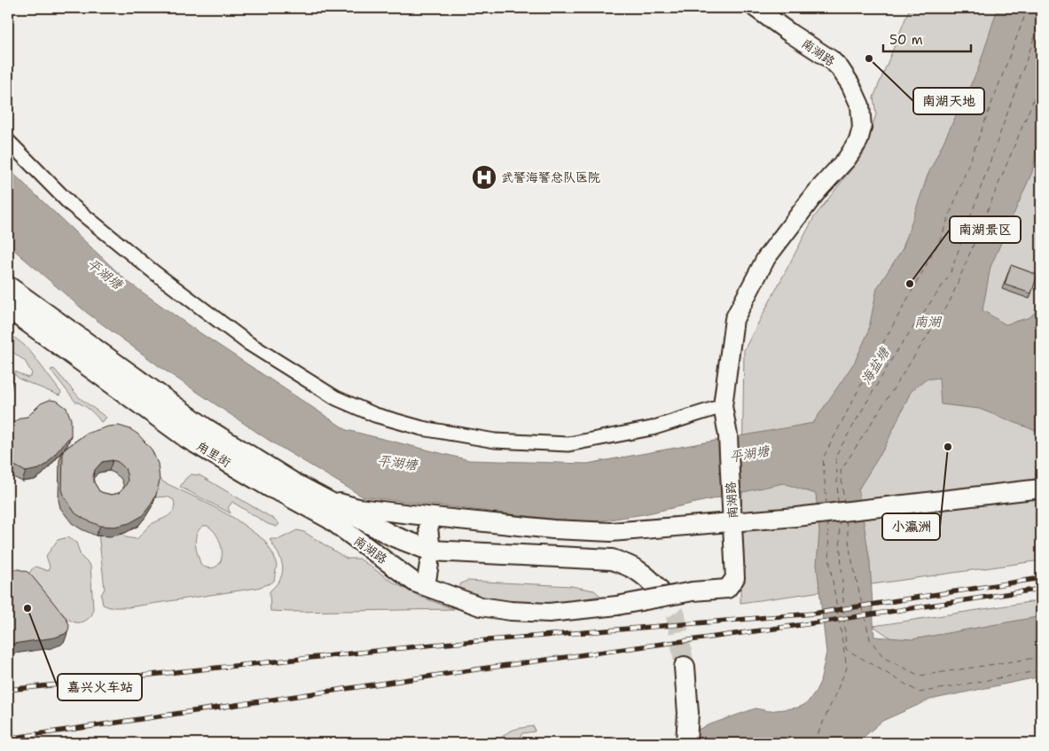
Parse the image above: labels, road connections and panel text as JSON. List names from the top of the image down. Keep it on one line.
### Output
{"streets":{"main road":["甪里街"],"street":["南湖路"]},"crossings":[["南湖路","甪里街"]],"water":["平湖塘","南湖","海盐塘"],"places":{"other":["南湖天地","南湖景区","小瀛洲","嘉兴火车站"],"hospital":["武警海警总队医院"]},"scale_bar":"50 m"}
